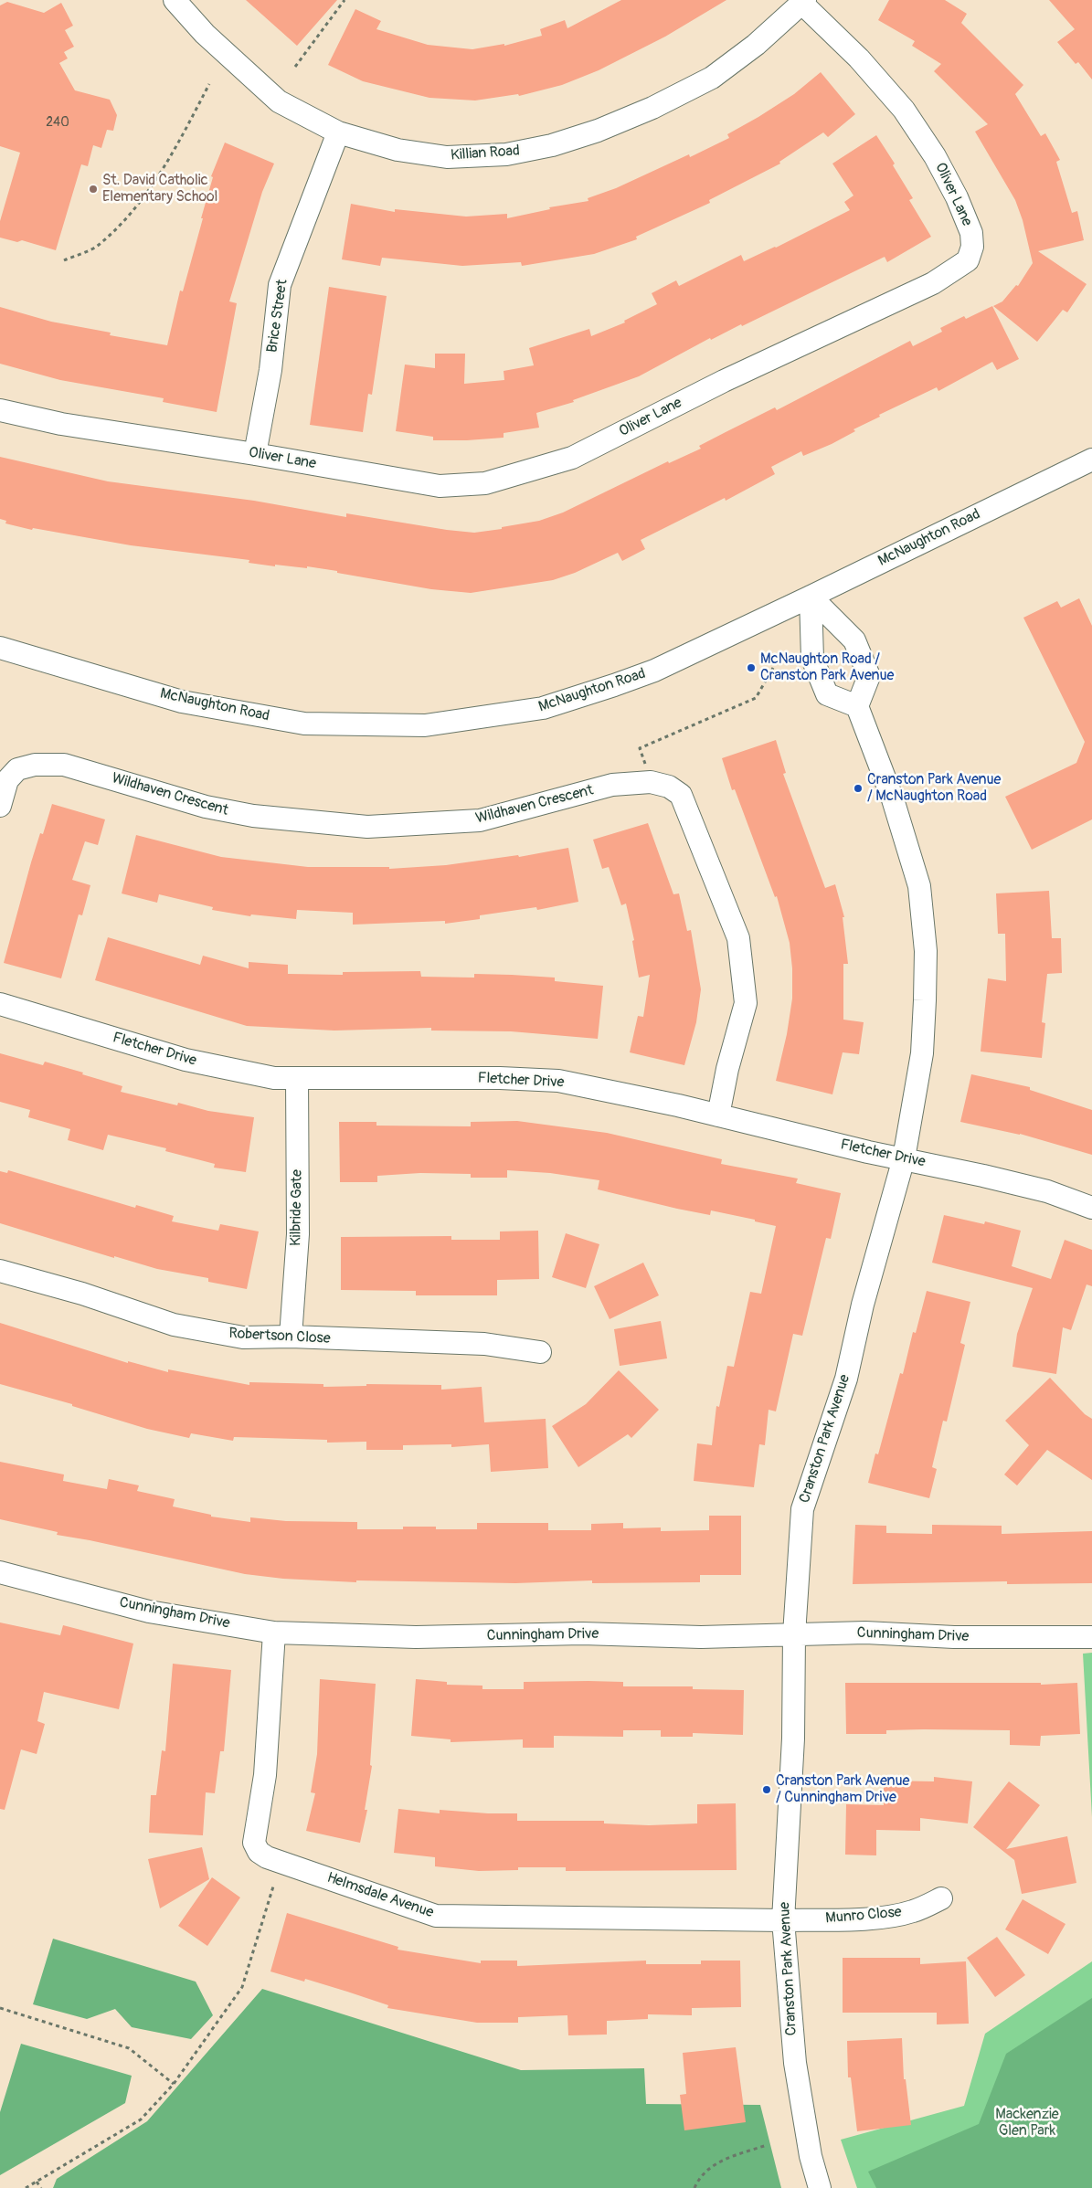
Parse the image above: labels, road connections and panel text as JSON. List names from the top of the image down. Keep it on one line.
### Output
{"streets":{"street":["Killian Road","Oliver Lane","Brice Street","McNaughton Road","Wildhaven Crescent","Fletcher Drive","Kilbride Gate","Robertson Close","Cranston Park Avenue","Cunningham Drive","Helmsdale Avenue","Munro Close"]},"crossings":[["Killian Road","Oliver Lane"],["Killian Road","Brice Street"],["Oliver Lane","Brice Street"],["Wildhaven Crescent","Fletcher Drive"],["Fletcher Drive","Kilbride Gate"],["Fletcher Drive","Cranston Park Avenue"],["Kilbride Gate","Robertson Close"],["Cranston Park Avenue","Cunningham Drive"],["Cranston Park Avenue","Helmsdale Avenue"],["Cranston Park Avenue","Munro Close"],["Cunningham Drive","Helmsdale Avenue"],["Helmsdale Avenue","Munro Close"]],"parks":["Mackenzie Glen Park"],"places":["St. David Catholic Elementary School","McNaughton Road / Cranston Park Avenue","Cranston Park Avenue / McNaughton Road","Cranston Park Avenue / Cunningham Drive"],"house_numbers":["240"]}
